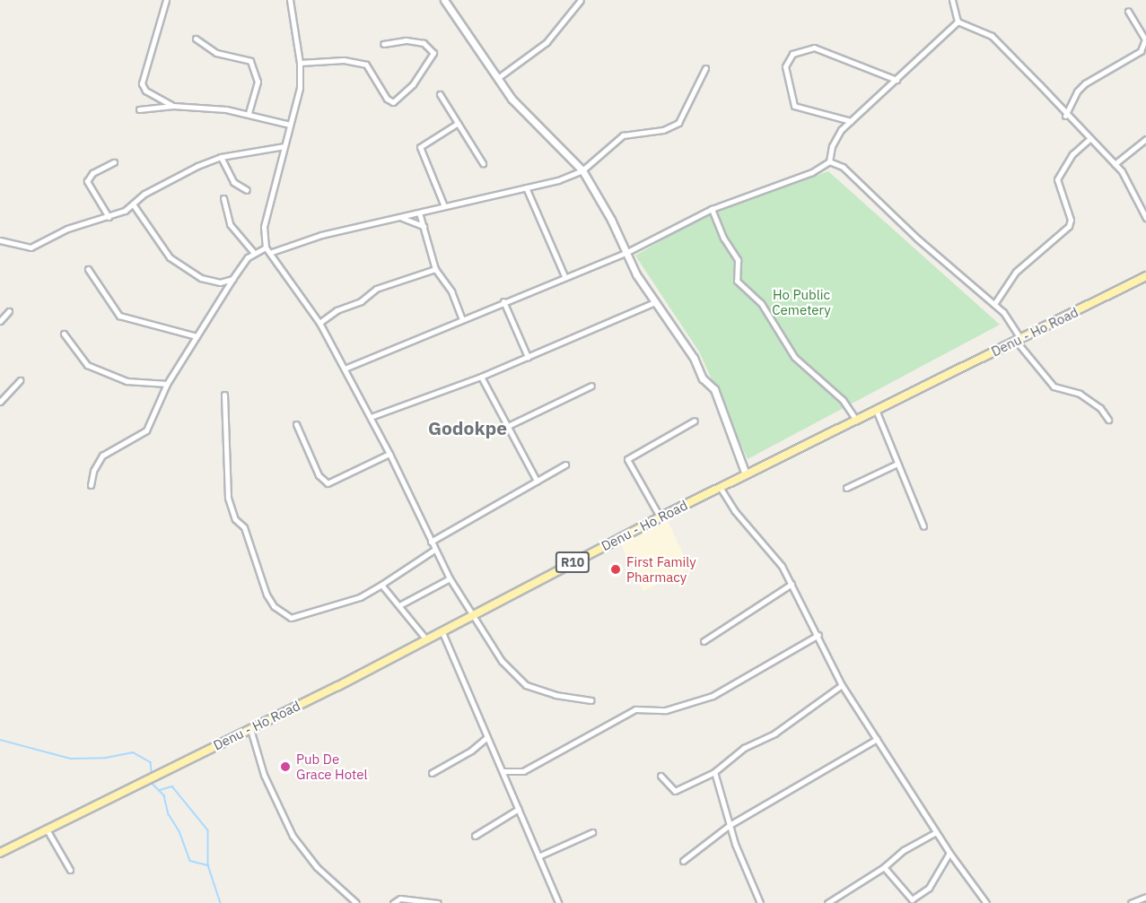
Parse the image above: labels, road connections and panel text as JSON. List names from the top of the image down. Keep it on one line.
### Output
{"streets":{"main road":["Denu - Ho Road","R10"]},"districts":["Godokpe"],"parks":["Ho Public Cemetery"],"places":["First Family Pharmacy","Pub De Grace Hotel"]}
